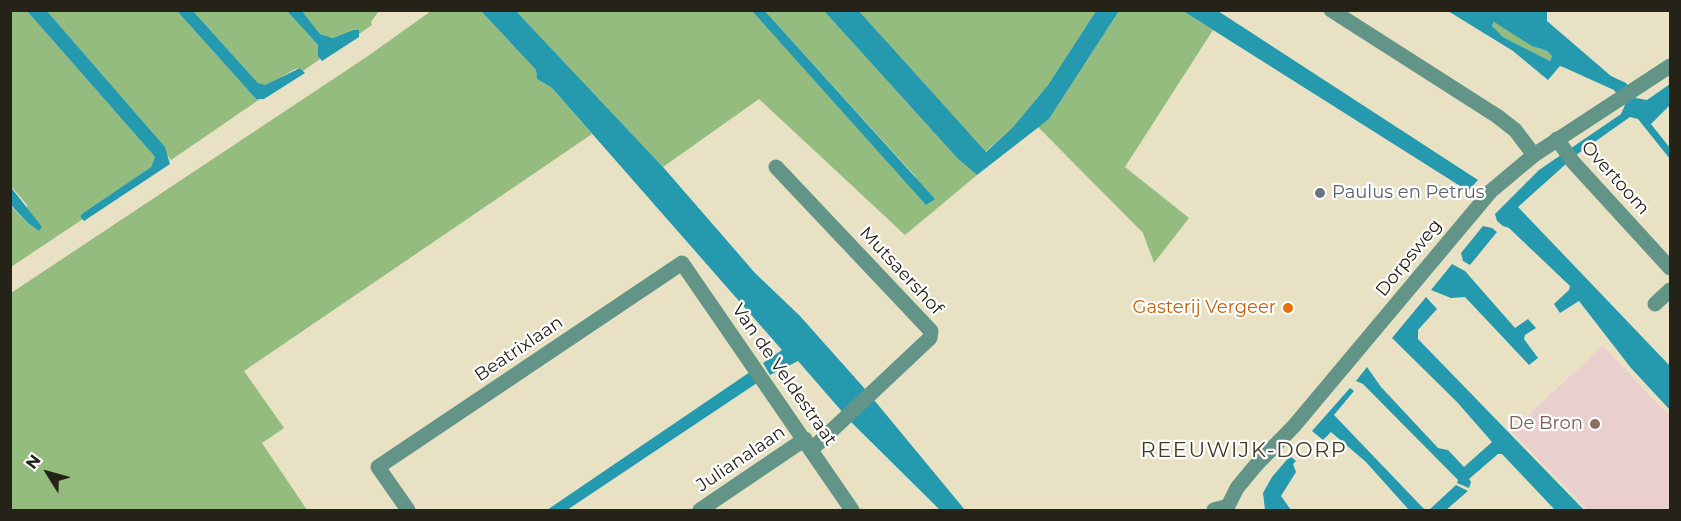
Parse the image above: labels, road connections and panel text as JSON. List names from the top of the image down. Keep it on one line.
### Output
{"streets":{"street":["Overtoom","Dorpsweg","Mutsaershof","Beatrixlaan","Van de Veldestraat","Julianalaan"]},"crossings":[["Overtoom","Dorpsweg"],["Mutsaershof","Van de Veldestraat"],["Mutsaershof","Julianalaan"],["Beatrixlaan","Van de Veldestraat"],["Van de Veldestraat","Julianalaan"]],"districts":["REEUWIJK-DORP"],"places":["Paulus en Petrus","Gasterij Vergeer","De Bron"],"north":"top left"}
